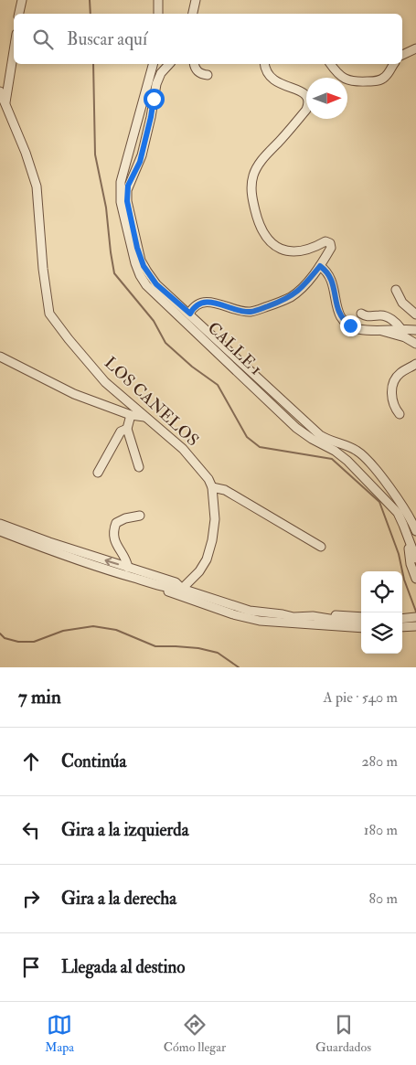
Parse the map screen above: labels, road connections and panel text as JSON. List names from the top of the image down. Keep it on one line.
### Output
{"streets":{"street":["CALLE 1","LOS CANELOS"]},"north":"right","page":{"search":"Buscar aquí","heading":["7 min","A pie · 540 m"],"list":[["Continúa","280 m"],["Gira a la izquierda","180 m"],["Gira a la derecha","80 m"],"Llegada al destino"],"nav":["Mapa","Cómo llegar","Guardados"]}}
